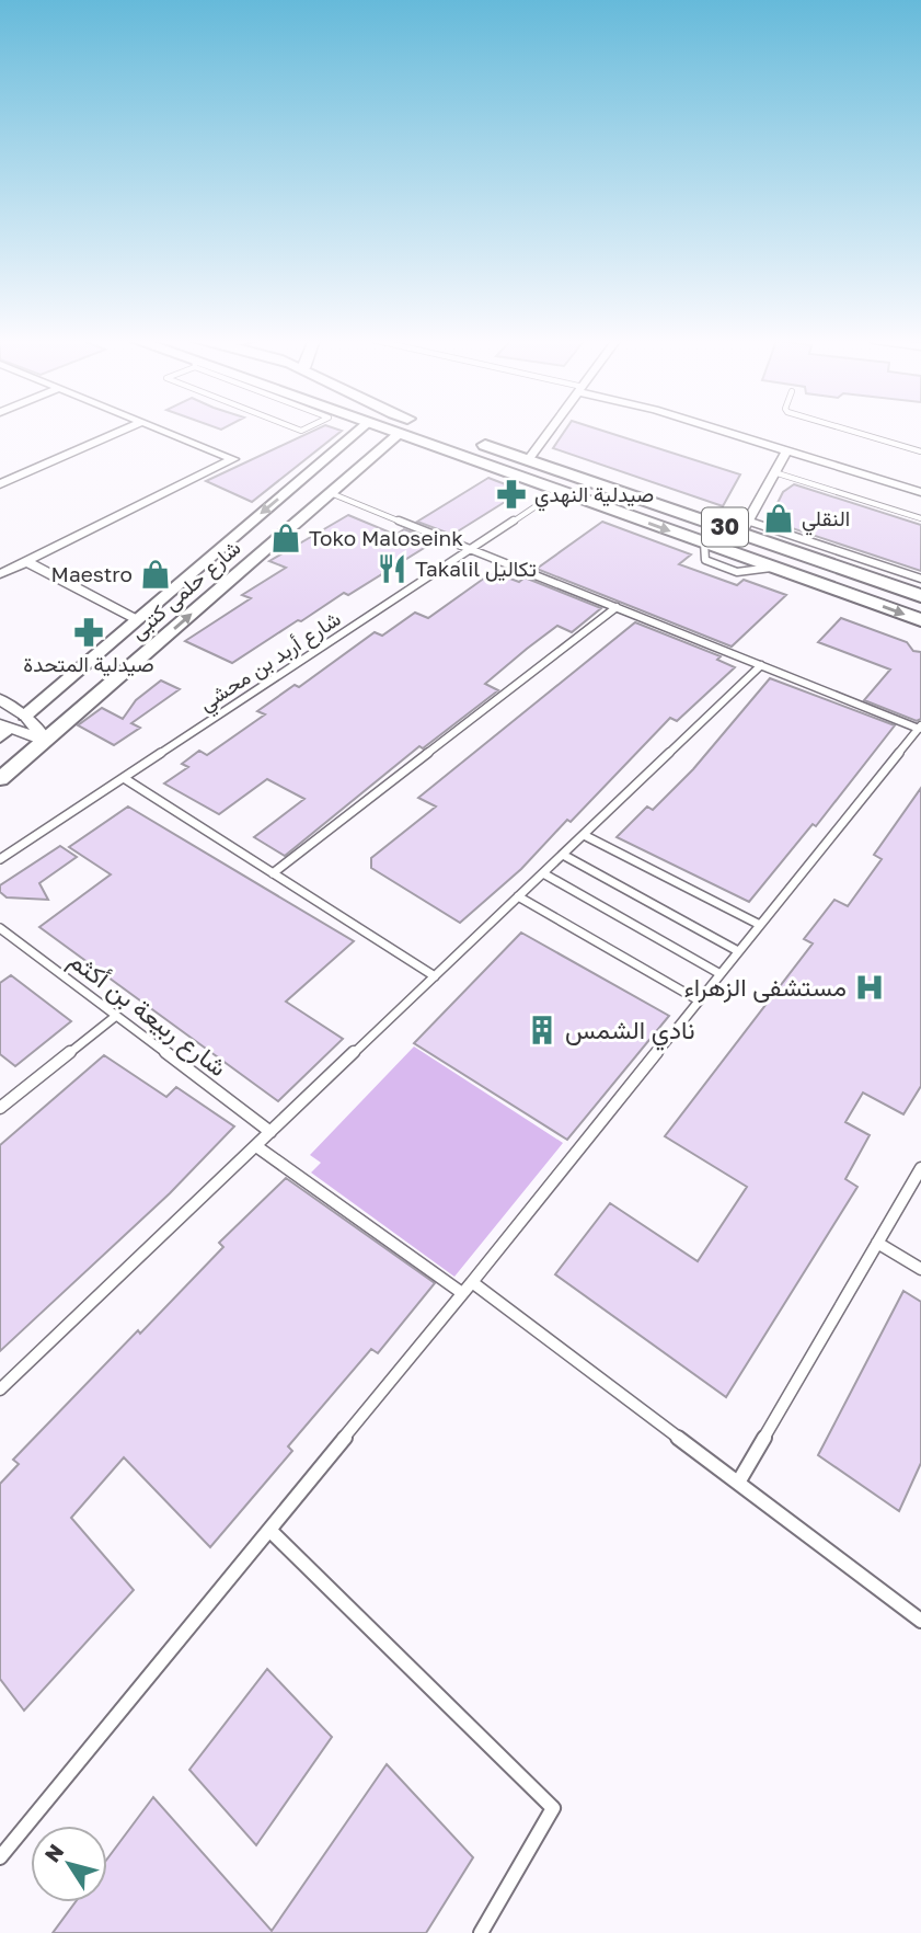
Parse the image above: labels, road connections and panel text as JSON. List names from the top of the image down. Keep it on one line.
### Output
{"streets":{"main road":["30"],"street":["شارع حلمى كتبى"],"lane":["شارع أربد بن محشي","شارع ربيعة بن أكثم"]},"crossings":[["30","شارع حلمى كتبى"],["30","شارع أربد بن محشي"]],"places":{"pharmacy":["صيدلية النهدي","صيدلية المتحدة"],"shop":["النقلي","Toko Maloseink","Maestro"],"restaurant":["Takalil تكاليل"],"hospital":["مستشفى الزهراء"],"building":["نادي الشمس"]},"north":"top left"}
